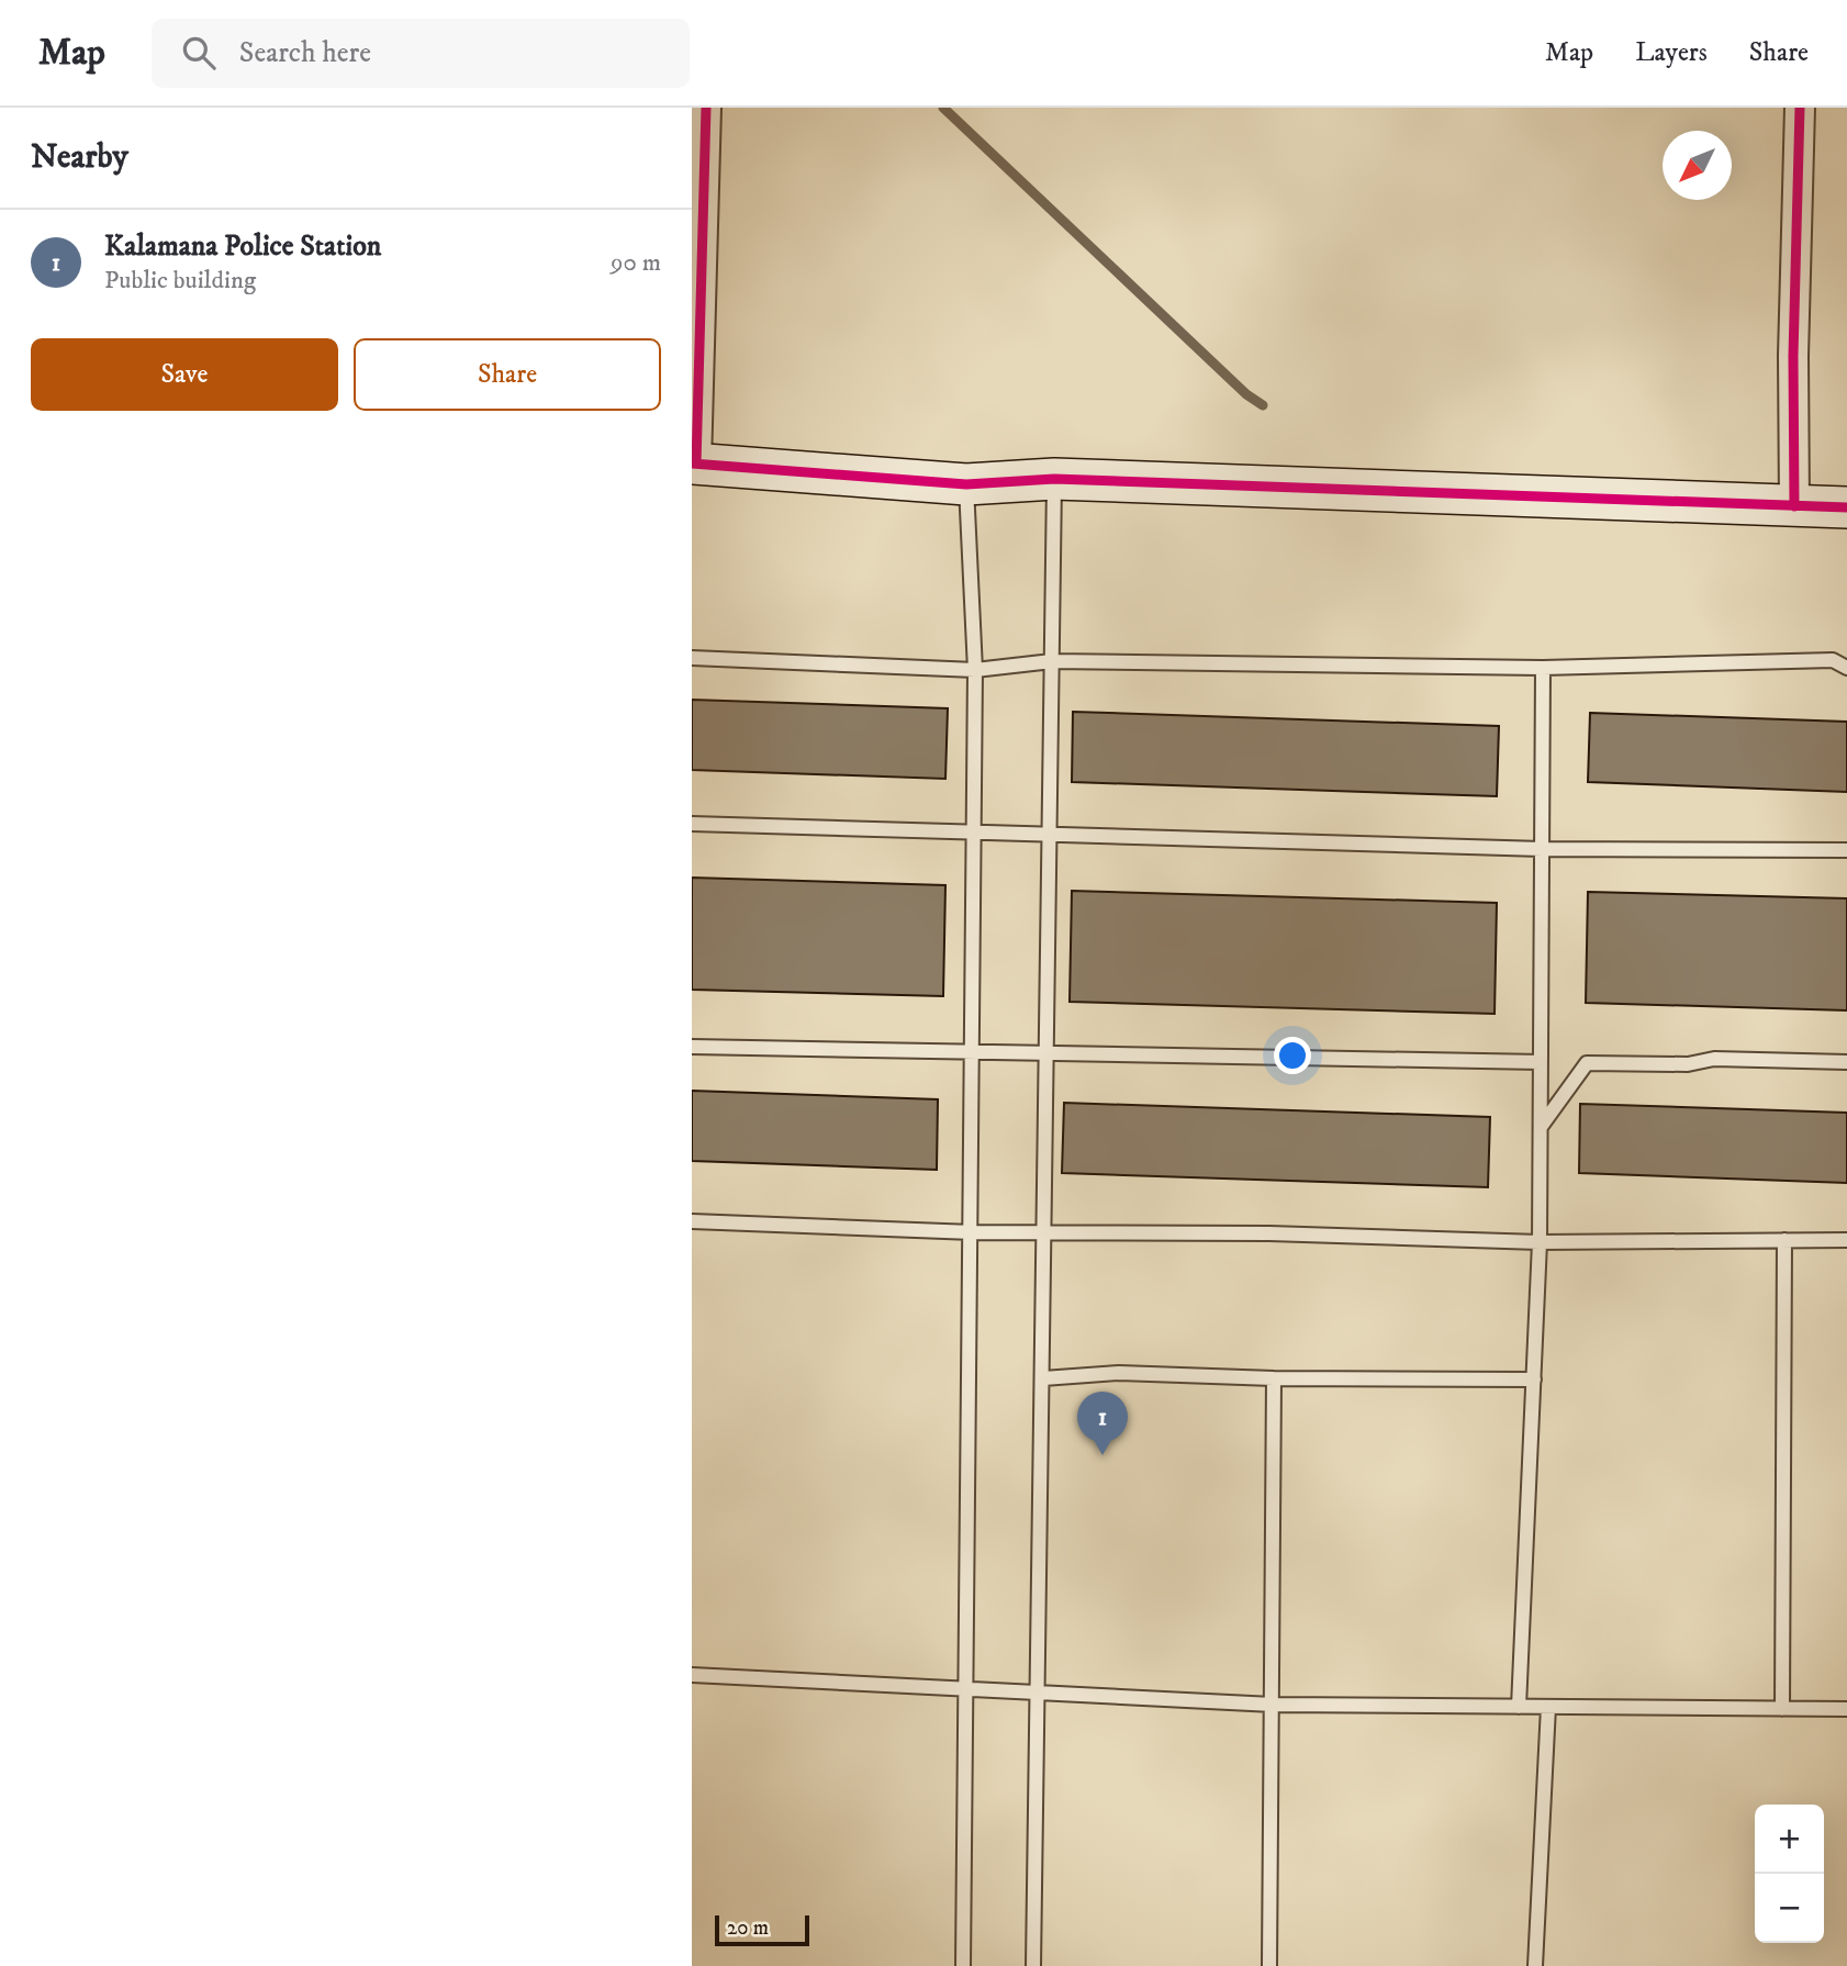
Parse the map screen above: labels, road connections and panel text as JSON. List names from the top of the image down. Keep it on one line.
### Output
{"scale_bar":"20 m","north":"bottom left","page":{"header":"Map","search":"Search here","nav":["Map","Layers","Share"],"heading":"Nearby","list":[{"mark":"1","name":"Kalamana Police Station","note":"Public building","value":"90 m"}],"buttons":["Save","Share"],"pins":"1","map_buttons":["+","−"],"scale":"20 m"}}
